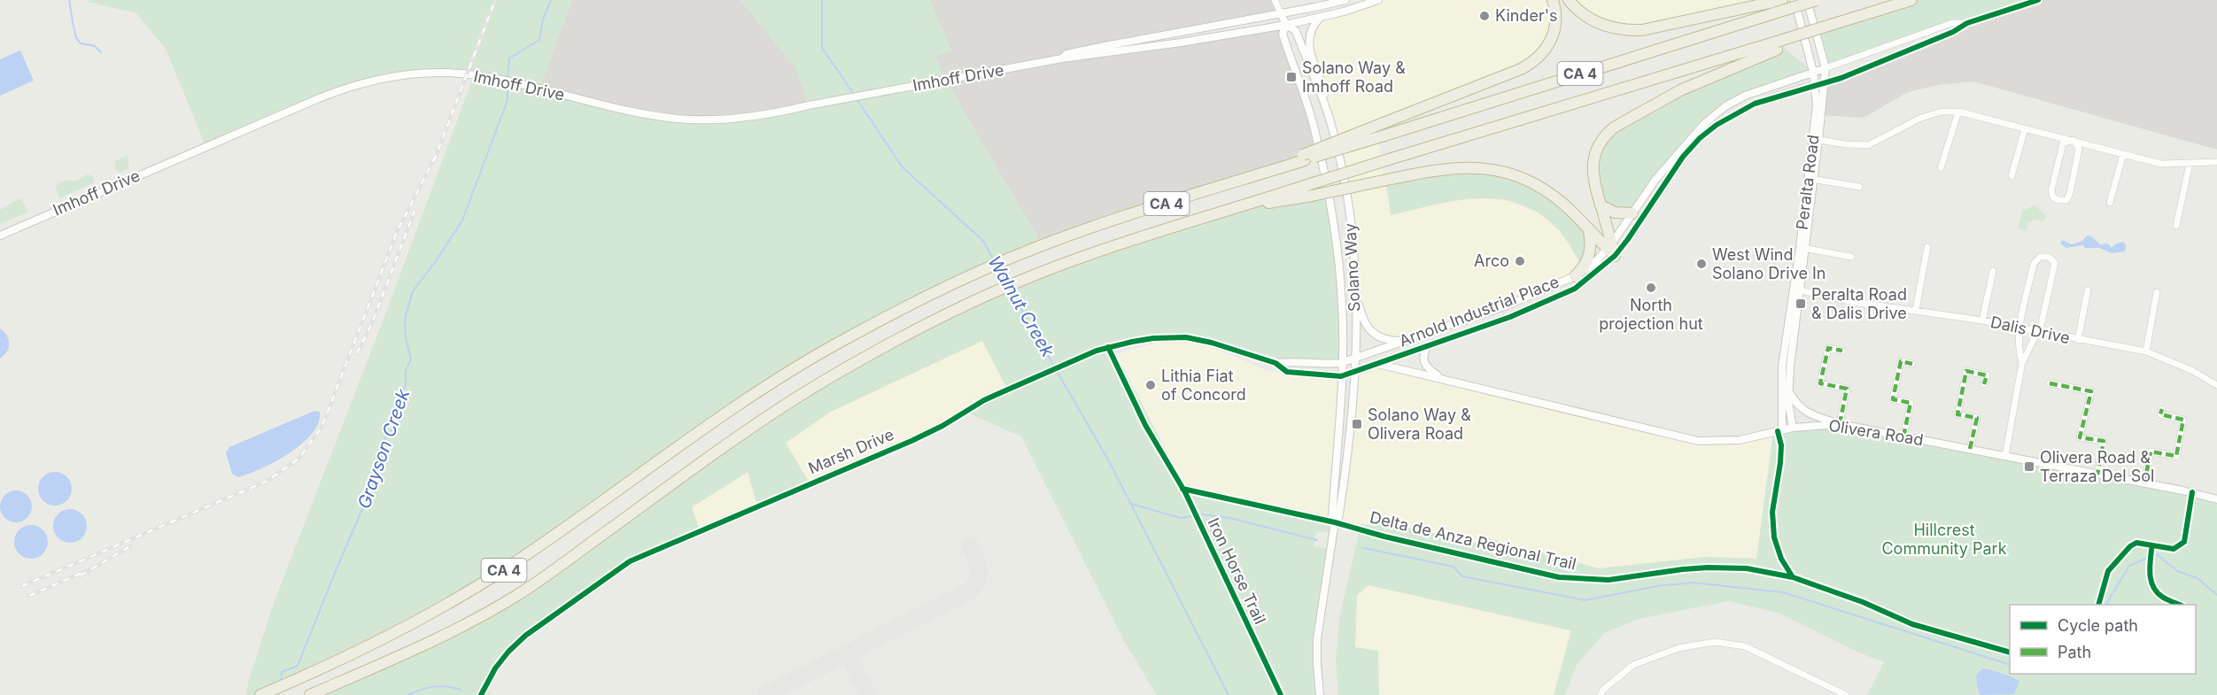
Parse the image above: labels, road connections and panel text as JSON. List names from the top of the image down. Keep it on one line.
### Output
{"streets":{"highway":["CA 4"],"street":["Imhoff Drive","Peralta Road","Solano Way","Arnold Industrial Place","Dalis Drive","Olivera Road","Marsh Drive"],"cycle path":["Delta de Anza Regional Trail","Iron Horse Trail"]},"crossings":[["Imhoff Drive","Solano Way"],["Peralta Road","Arnold Industrial Place"],["Peralta Road","Dalis Drive"],["Peralta Road","Olivera Road"],["Solano Way","Arnold Industrial Place"],["Solano Way","Marsh Drive"],["Arnold Industrial Place","Olivera Road"],["Arnold Industrial Place","Marsh Drive"]],"water":["Walnut Creek","Grayson Creek"],"parks":["Hillcrest Community Park"],"places":{"other":["Kinder's","Arco","West Wind Solano Drive In","North projection hut","Lithia Fiat of Concord"],"transit":["Solano Way & Imhoff Road","Peralta Road & Dalis Drive","Solano Way & Olivera Road","Olivera Road & Terraza Del Sol"]},"legend":["Cycle path","Path"]}
